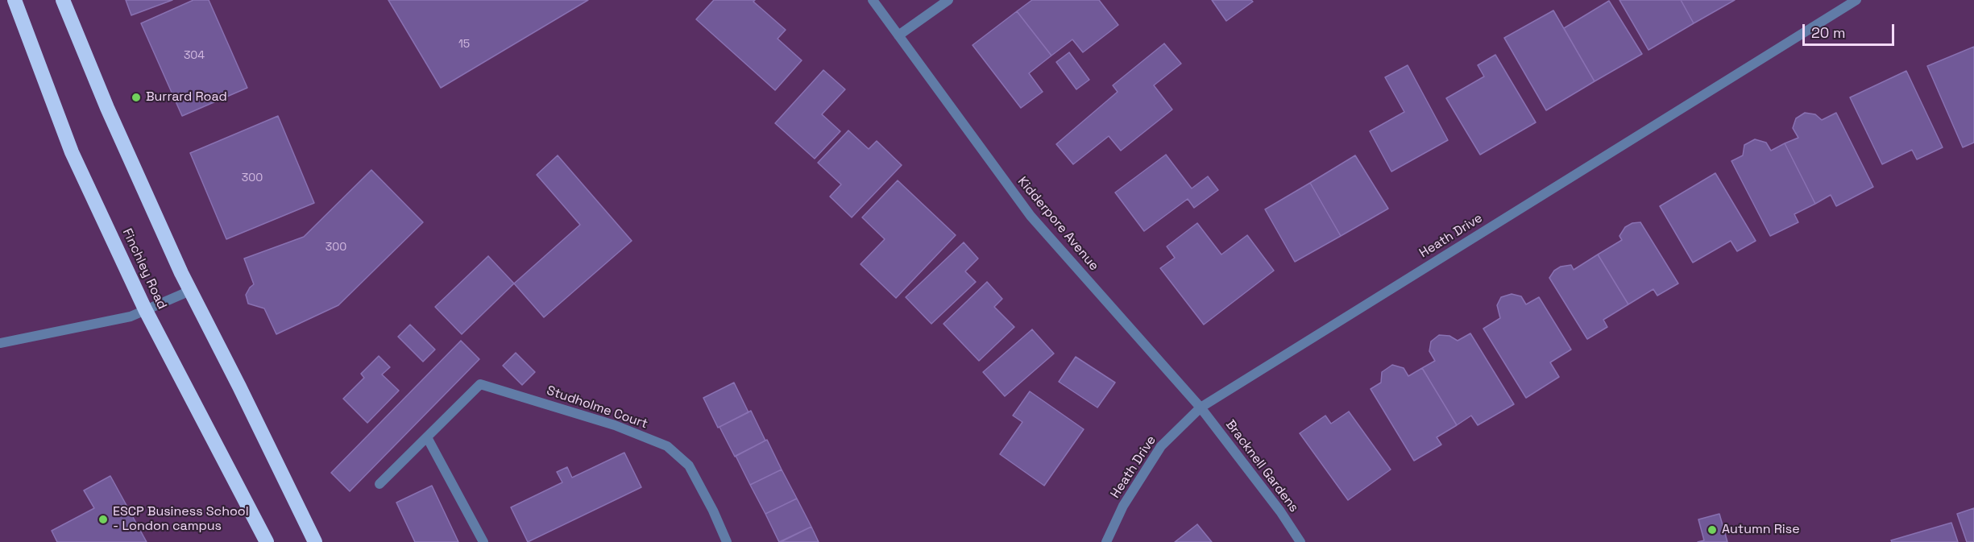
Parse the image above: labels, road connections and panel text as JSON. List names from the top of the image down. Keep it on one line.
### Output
{"streets":{"highway":["Finchley Road"],"street":["Kidderpore Avenue","Heath Drive","Studholme Court","Bracknell Gardens"]},"crossings":[["Kidderpore Avenue","Heath Drive"],["Kidderpore Avenue","Bracknell Gardens"],["Heath Drive","Bracknell Gardens"]],"places":["Burrard Road","ESCP Business School - London campus","Autumn Rise"],"house_numbers":["15","304","300","300"],"scale_bar":"20 m"}
